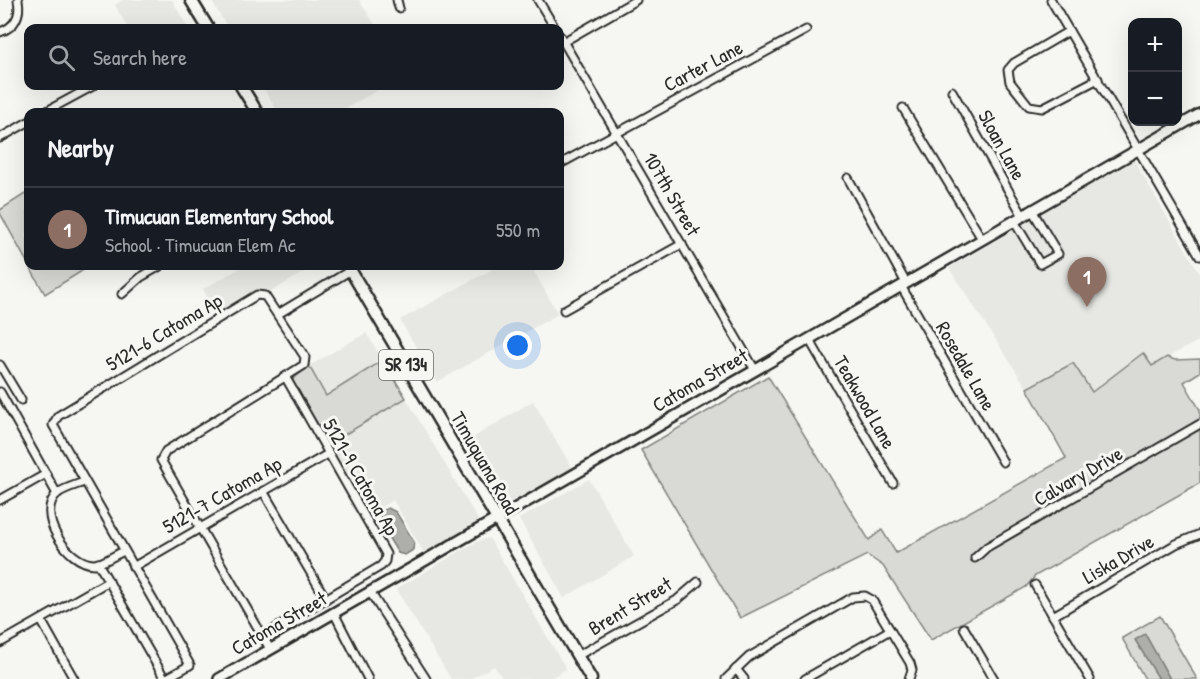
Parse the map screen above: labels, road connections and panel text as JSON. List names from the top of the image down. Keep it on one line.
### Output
{"streets":{"main road":["SR 134","Timuquana Road"],"street":["Carter Lane","Sloan Lane","107th Street","5121-6 Catoma Ap","Rosedale Lane","Catoma Street","Teakwood Lane","Calvary Drive","5121-9 Catoma Ap","5121-7 Catoma Ap","Liska Drive","Brent Street"]},"crossings":[["Carter Lane","107th Street"],["Sloan Lane","Catoma Street"],["107th Street","Catoma Street"],["5121-6 Catoma Ap","Catoma Street"],["5121-6 Catoma Ap","5121-9 Catoma Ap"],["5121-6 Catoma Ap","5121-7 Catoma Ap"],["Rosedale Lane","Catoma Street"],["Catoma Street","Teakwood Lane"],["Catoma Street","Timuquana Road"],["Timuquana Road","Brent Street"],["5121-9 Catoma Ap","5121-7 Catoma Ap"]],"page":{"map_buttons":["+","−"],"search":"Search here","heading":"Nearby","list":[{"mark":"1","name":"Timucuan Elementary School","note":"School · Timucuan Elem Ac","value":"550 m"}],"pins":"1"}}
